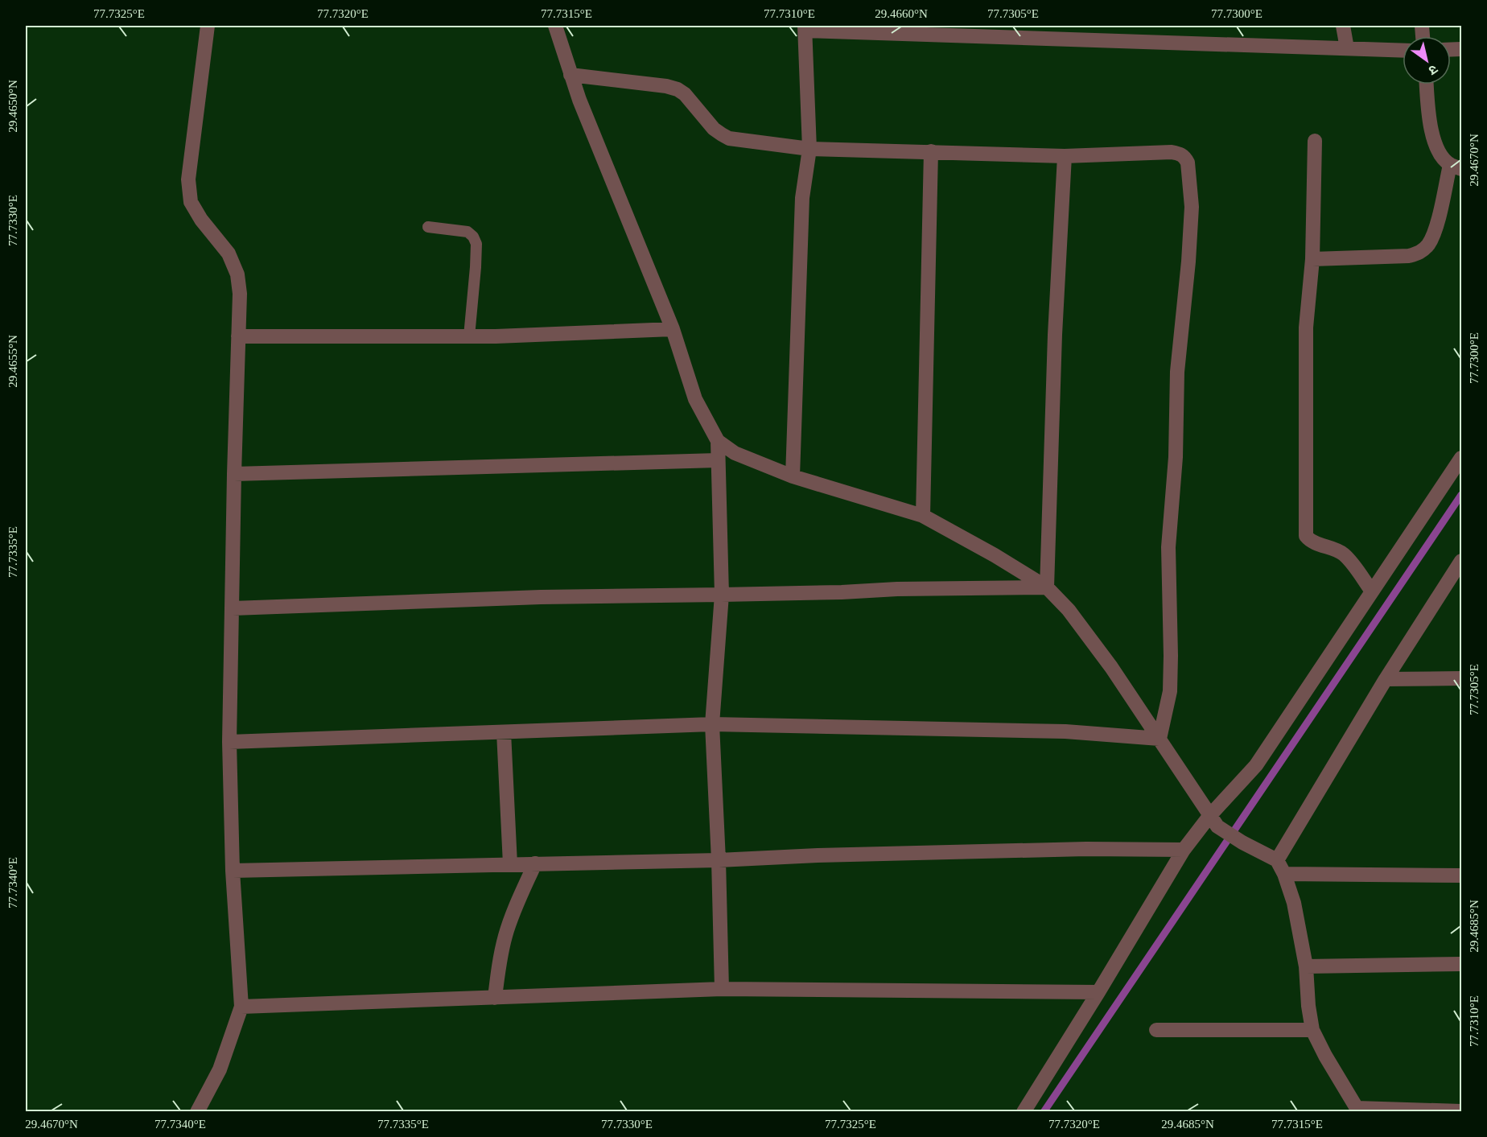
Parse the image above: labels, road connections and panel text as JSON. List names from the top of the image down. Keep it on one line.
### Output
{"north":"bottom right","coordinates":["77.7325°E","77.7320°E","77.7315°E","77.7310°E","29.4660°N","77.7305°E","77.7300°E","29.4650°N","29.4670°N","77.7330°E","29.4655°N","77.7335°E","77.7340°E","29.4685°N"]}
